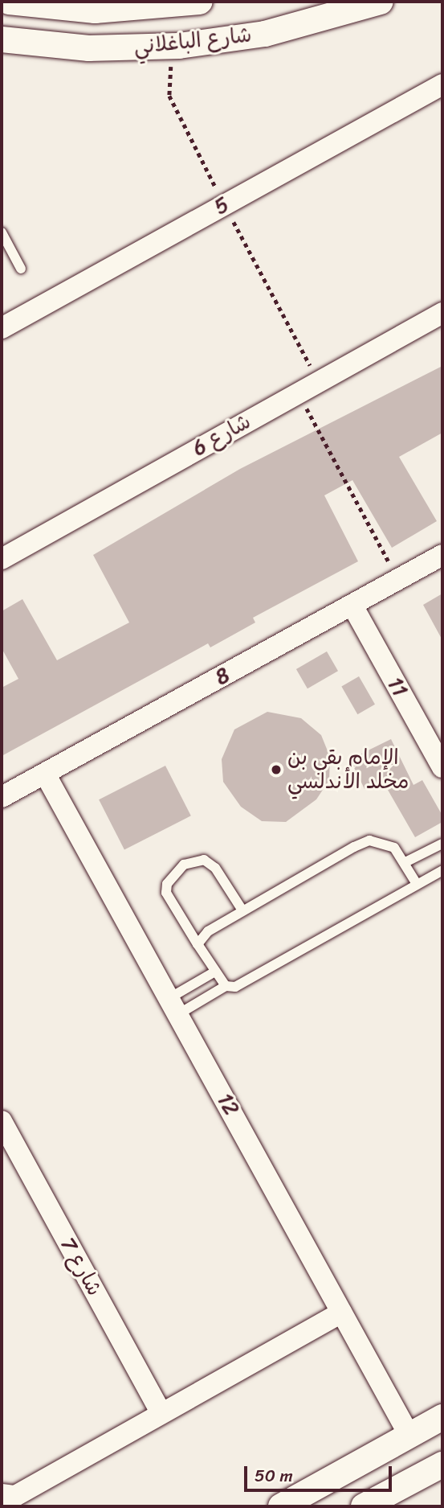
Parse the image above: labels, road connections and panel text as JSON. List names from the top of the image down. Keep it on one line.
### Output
{"streets":{"street":["شارع الباغلاني","5","شارع 6","8","11","12","شارع 7"]},"crossings":[["8","11"],["8","12"]],"places":["الإمام بقي بن مخلد الأندلسي"],"scale_bar":"50 m"}
